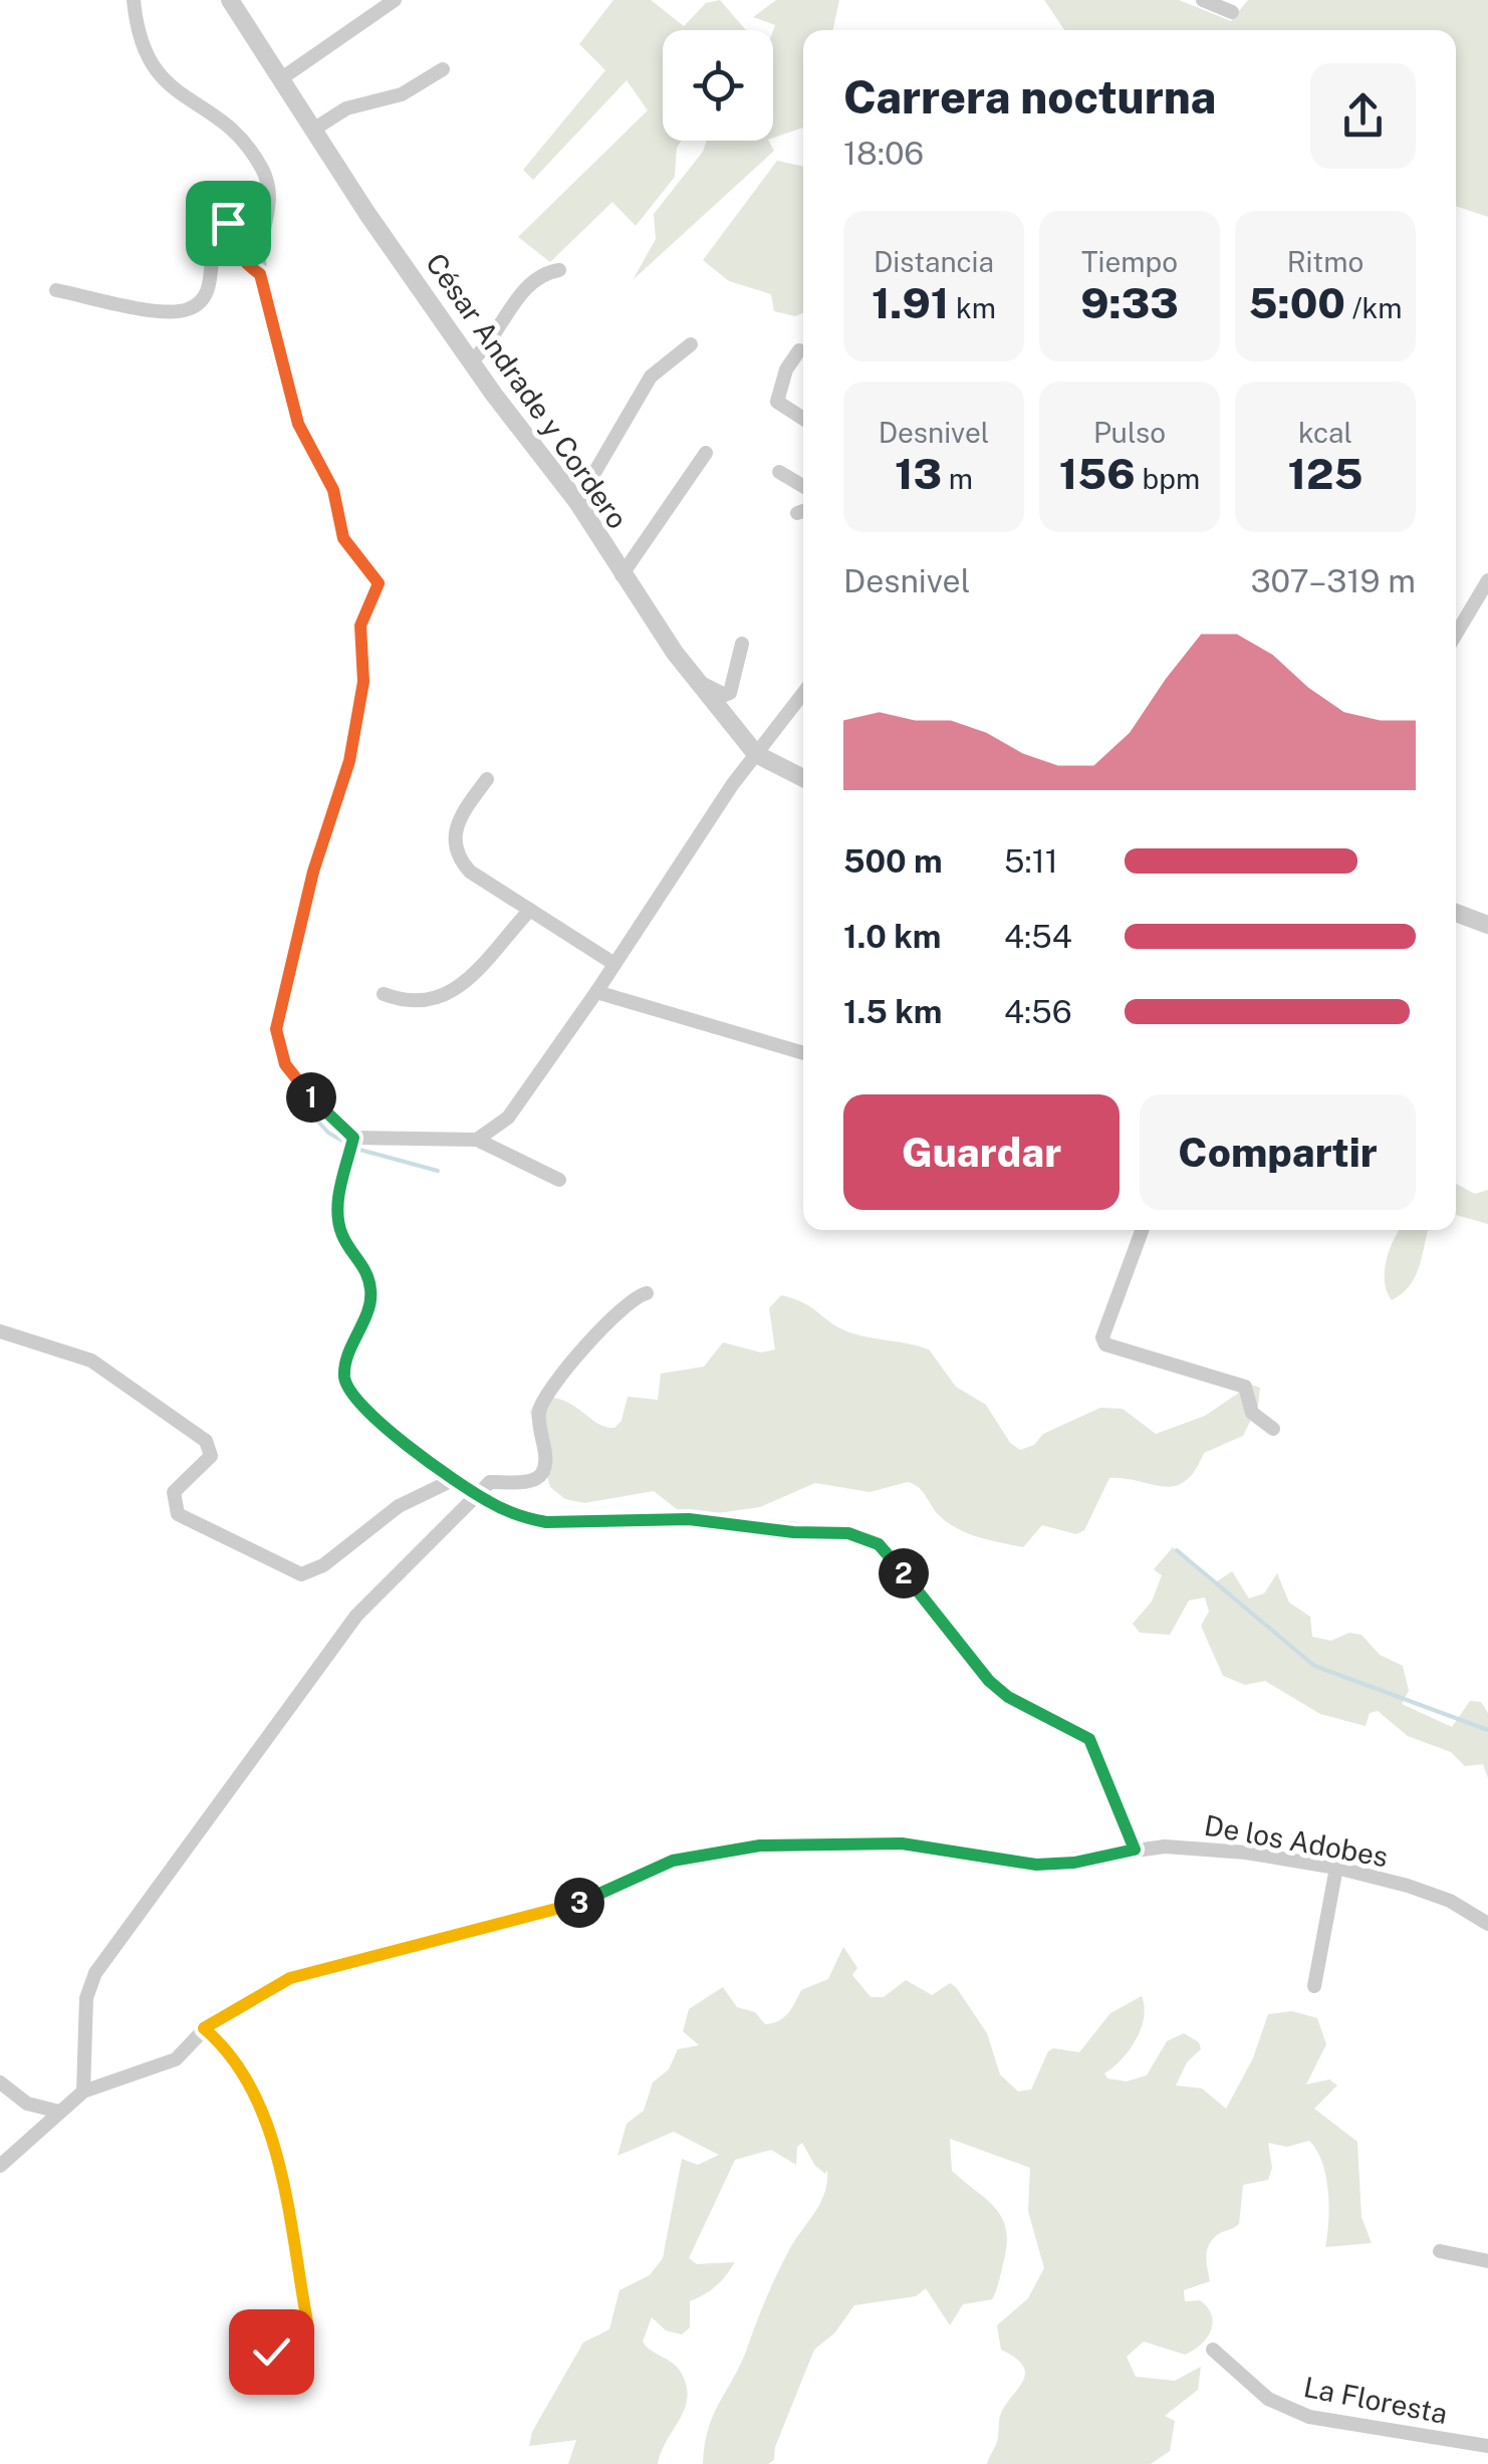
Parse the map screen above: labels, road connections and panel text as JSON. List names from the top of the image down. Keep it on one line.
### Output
{"streets":{"street":["César Andrade y Cordero","De los Adobes","La Floresta"]},"page":{"heading":["Carrera nocturna","18:06"],"stats":[["Distancia","1.91 km"],["Tiempo","9:33"],["Ritmo","5:00 /km"],["Desnivel","13 m"],["Pulso","156 bpm"],["kcal","125"]],"chart":["Desnivel","307–319 m"],"list":[{"name":"500 m","note":"5:11"},{"name":"1.0 km","note":"4:54"},{"name":"1.5 km","note":"4:56"}],"pins":["1","2","3"],"buttons":["Guardar","Compartir"]}}
